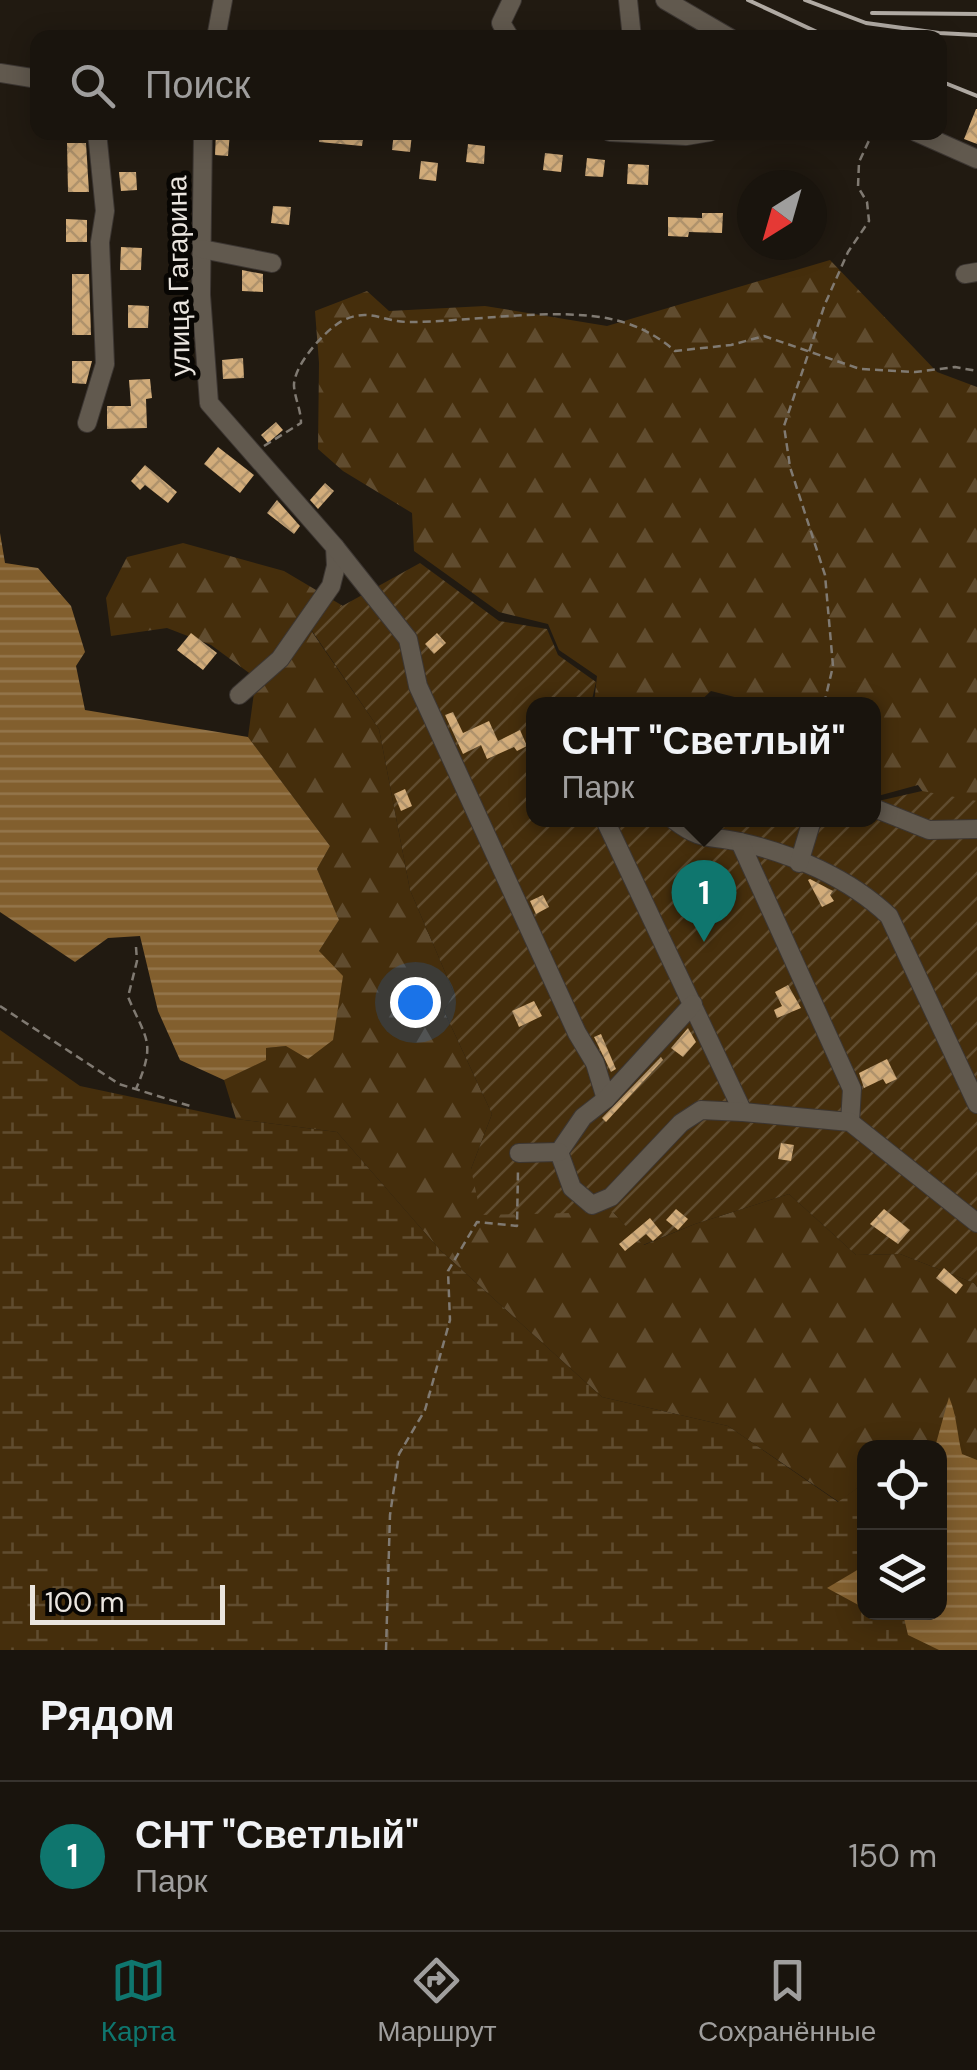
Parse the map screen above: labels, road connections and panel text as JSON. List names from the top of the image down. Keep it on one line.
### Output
{"streets":{"street":["улица Гагарина"]},"scale_bar":"100 m","north":"bottom left","page":{"search":"Поиск","popup":["СНТ \"Светлый\"","Парк"],"pins":"1","scale":"100 m","heading":"Рядом","list":[{"mark":"1","name":"СНТ \"Светлый\"","note":"Парк","value":"150 m"}],"nav":["Карта","Маршрут","Сохранённые"]}}
